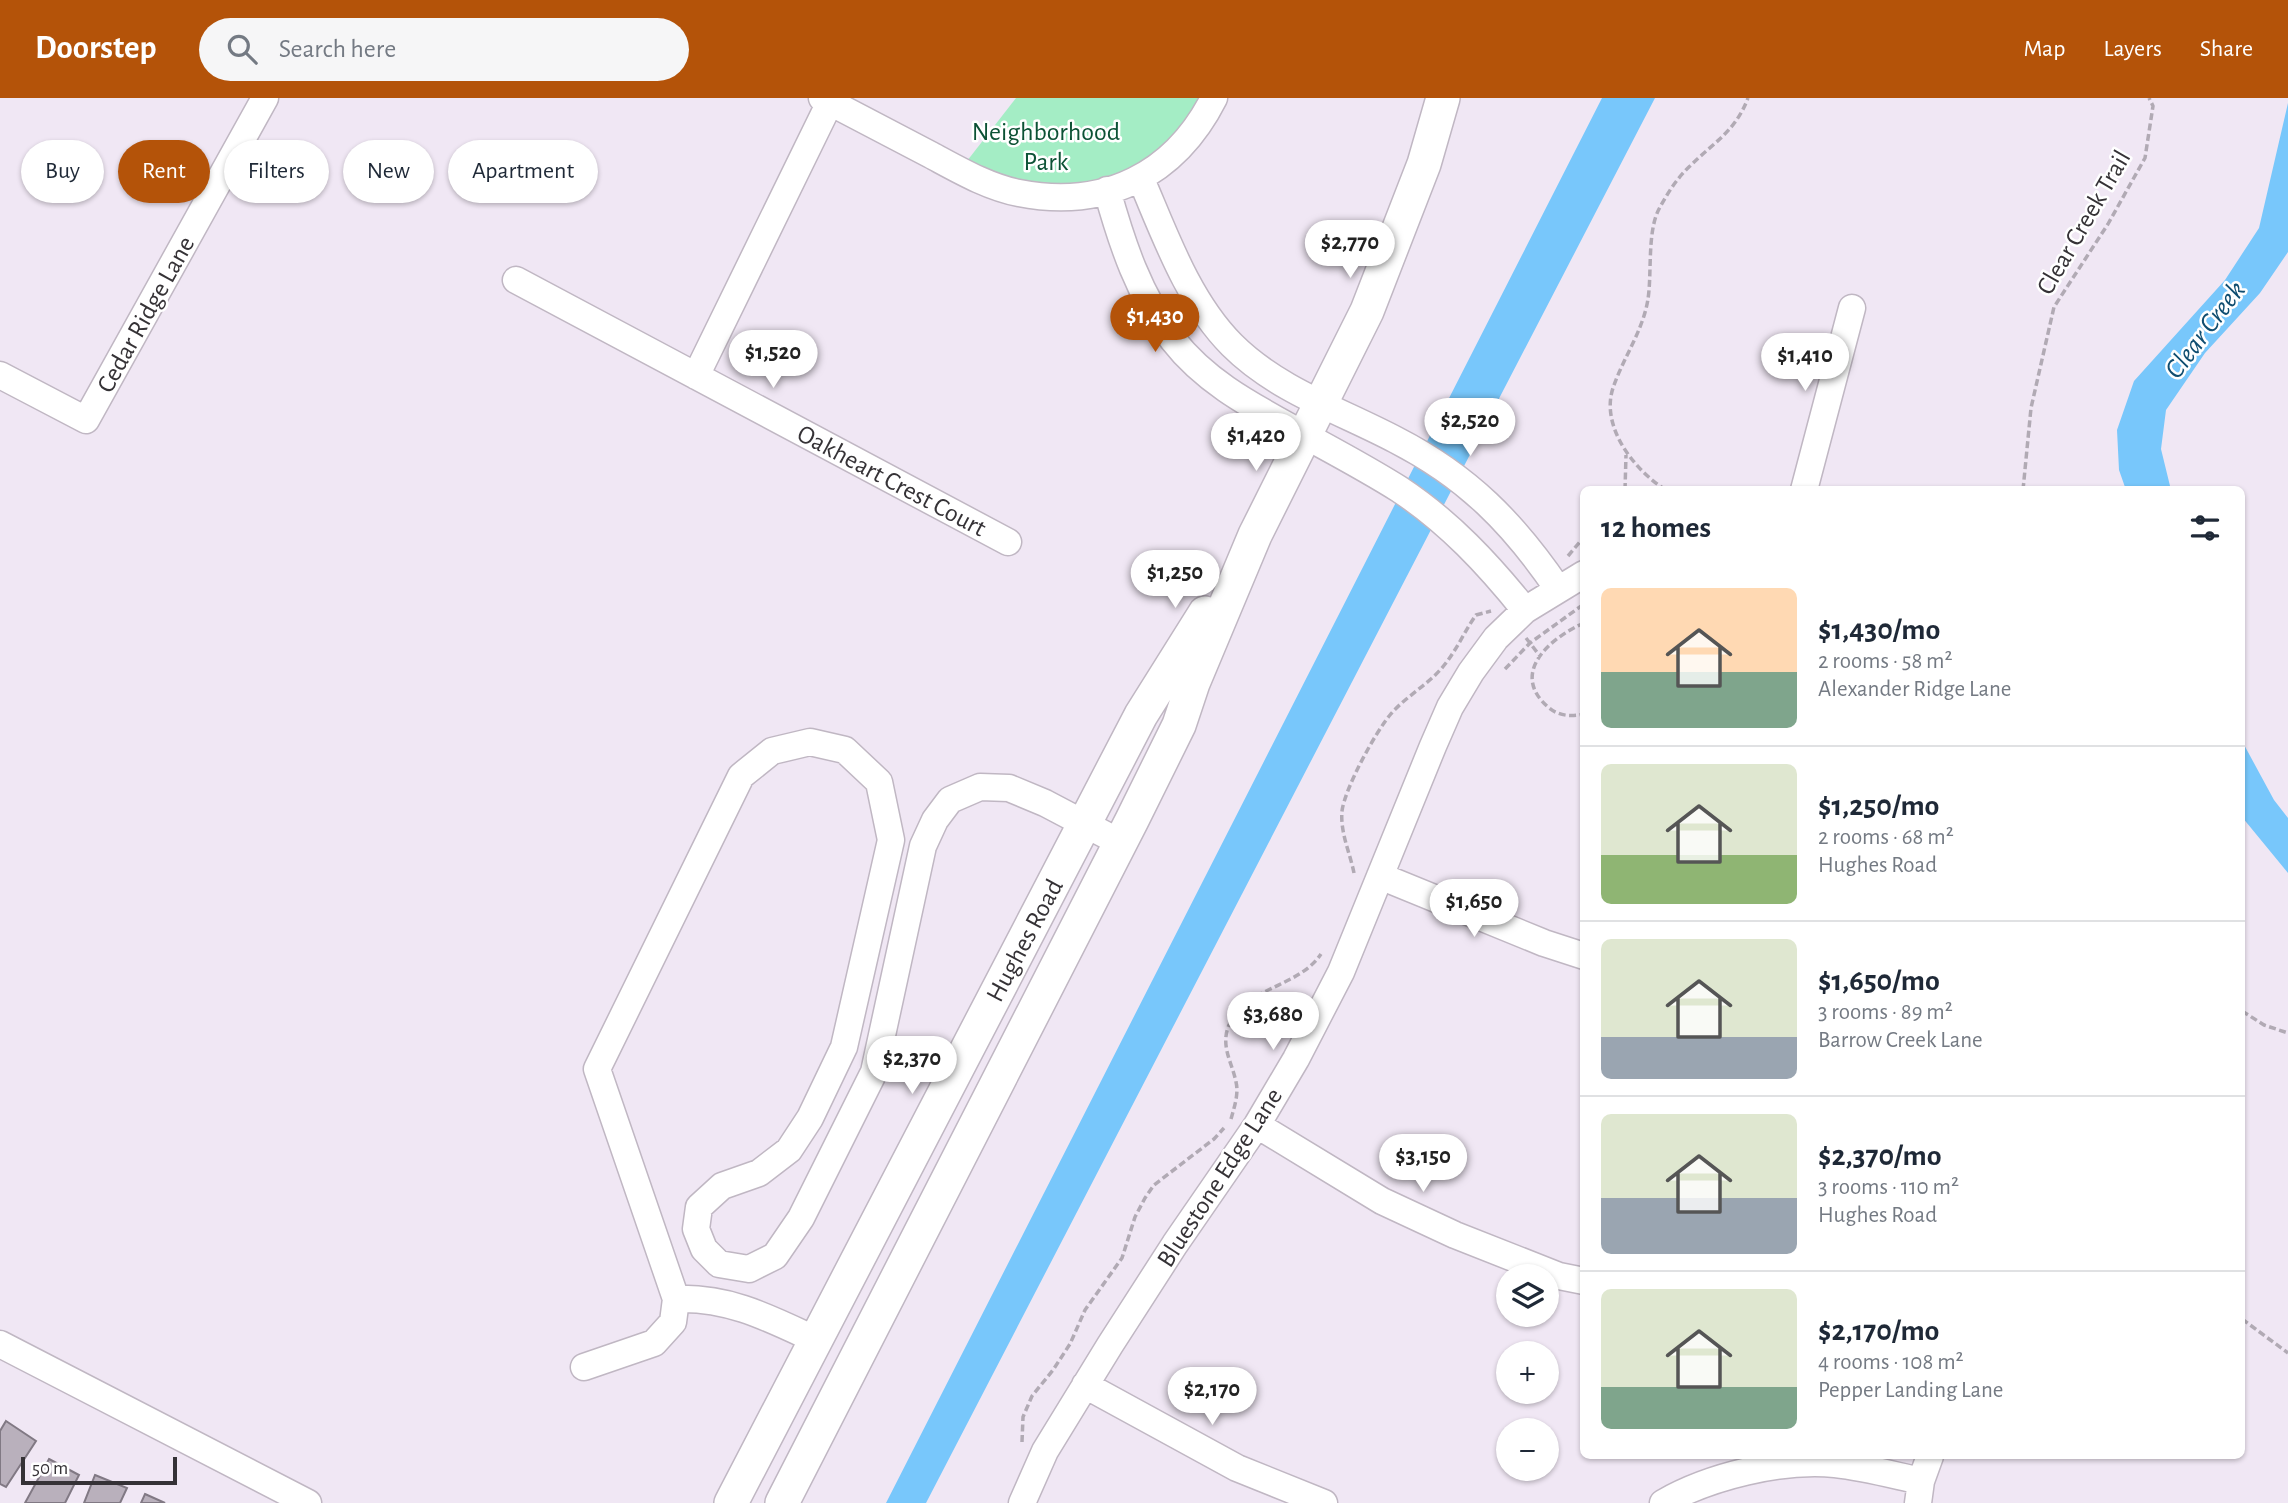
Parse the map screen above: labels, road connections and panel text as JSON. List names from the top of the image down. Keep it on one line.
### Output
{"streets":{"main road":["Hughes Road"],"street":["Cedar Ridge Lane","Oakheart Crest Court","Bluestone Edge Lane"],"path":["Clear Creek Trail"]},"water":["Clear Creek"],"parks":["Neighborhood Park"],"scale_bar":"50 m","page":{"header":"Doorstep","search":"Search here","nav":["Map","Layers","Share"],"chip":["Buy","Rent","Filters","New","Apartment"],"price":["$2,770","$1,430","$1,520","$1,410","$2,520","$1,420","$1,250","$1,650","$3,680","$2,370","$3,150","$2,170"],"heading":"12 homes","list":[{"name":"$1,430/mo","note":"2 rooms · 58 m² · Alexander Ridge Lane"},{"name":"$1,250/mo","note":"2 rooms · 68 m² · Hughes Road"},{"name":"$1,650/mo","note":"3 rooms · 89 m² · Barrow Creek Lane"},{"name":"$2,370/mo","note":"3 rooms · 110 m² · Hughes Road"},{"name":"$2,170/mo","note":"4 rooms · 108 m² · Pepper Landing Lane"}],"map_buttons":["+","−"],"scale":"50 m"}}
